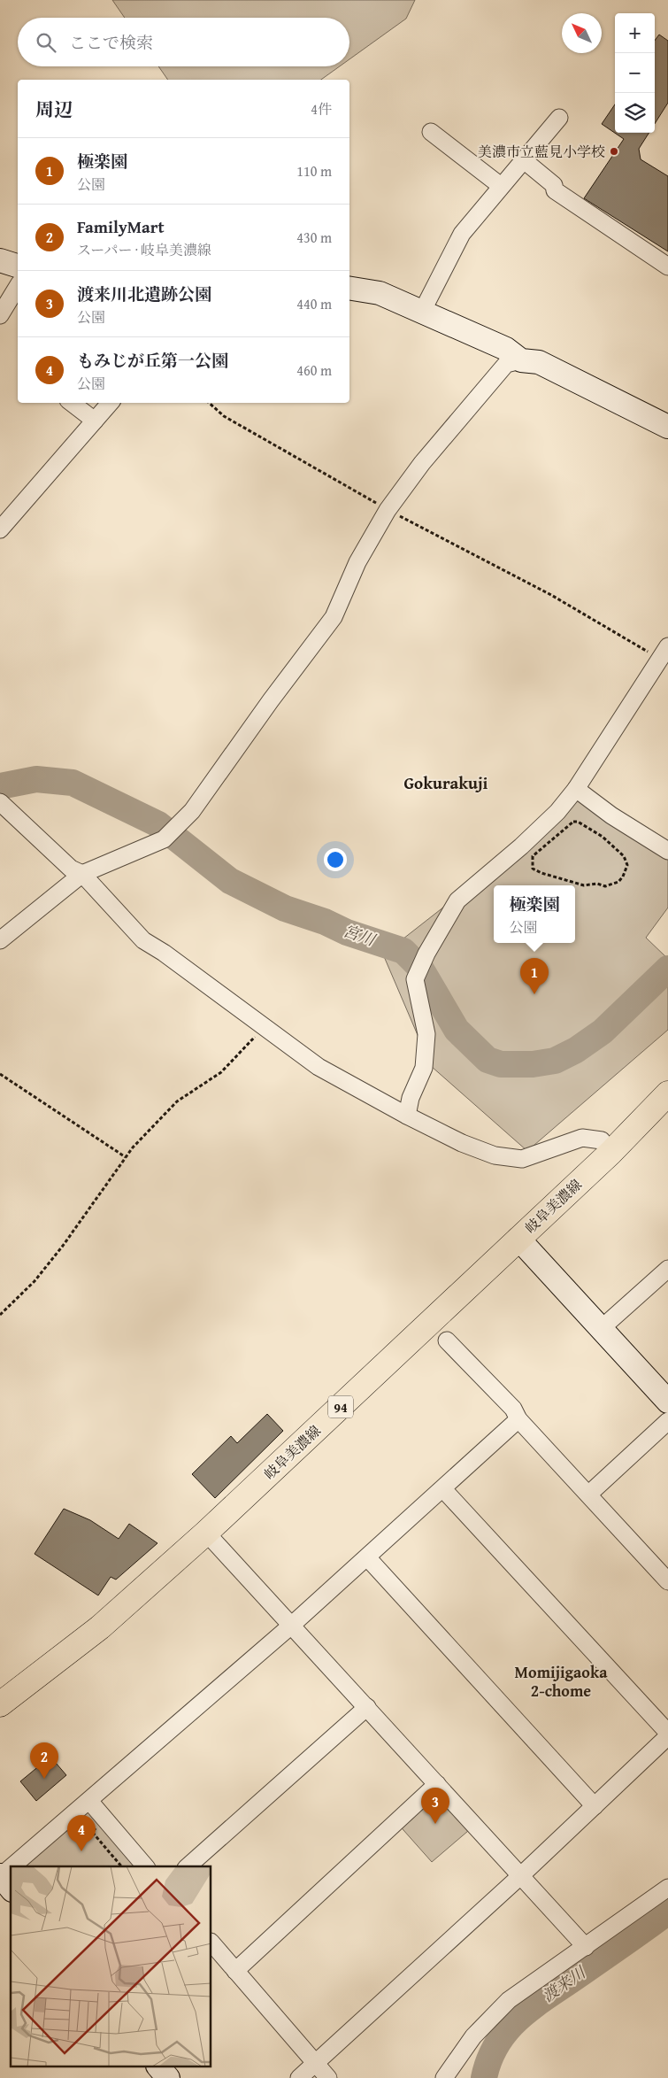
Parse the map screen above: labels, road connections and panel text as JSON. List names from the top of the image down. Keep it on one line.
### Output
{"streets":{"main road":["岐阜美濃線","94"]},"districts":["Gokurakuji","Momijigaoka 2-chome"],"water":["宮川","渡来川"],"places":["美濃市立藍見小学校"],"north":"top left","page":{"map_buttons":["+","−"],"search":"ここで検索","heading":["周辺","4件"],"list":[{"mark":"1","name":"極楽園","note":"公園","value":"110 m"},{"mark":"2","name":"FamilyMart","note":"スーパー · 岐阜美濃線","value":"430 m"},{"mark":"3","name":"渡来川北遺跡公園","note":"公園","value":"440 m"},{"mark":"4","name":"もみじが丘第一公園","note":"公園","value":"460 m"}],"popup":["極楽園","公園"],"pins":["1","2","3","4"]}}
